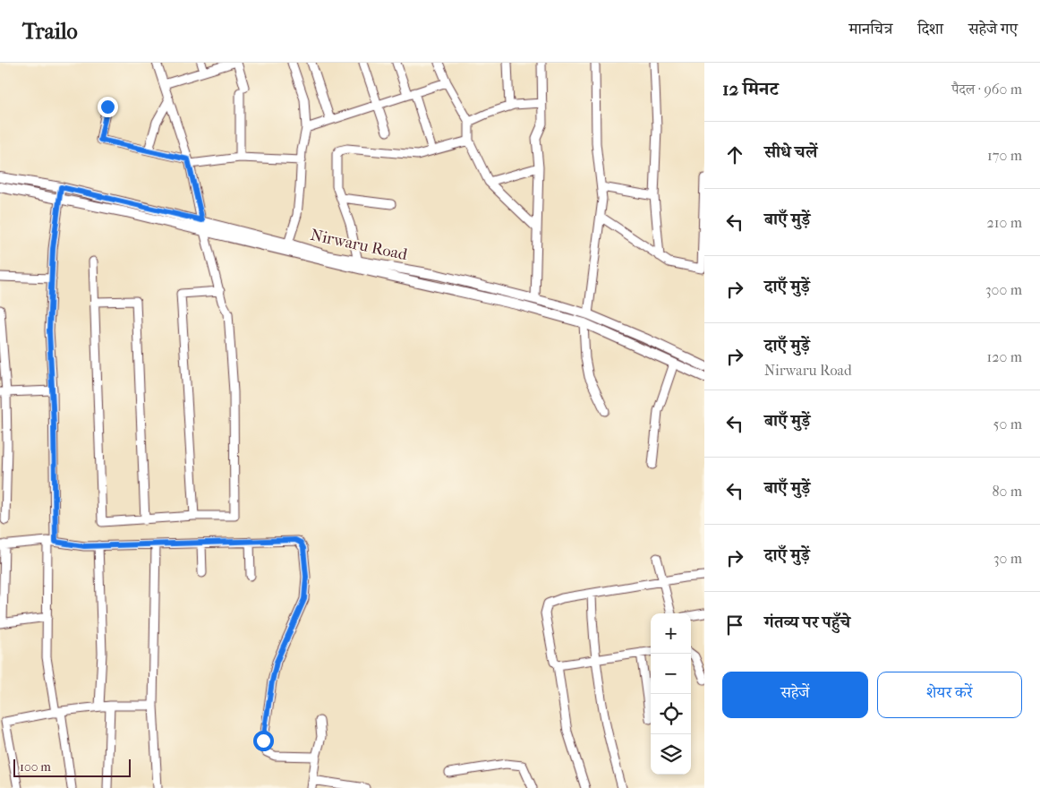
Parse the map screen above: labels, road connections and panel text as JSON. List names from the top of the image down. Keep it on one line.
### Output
{"streets":{"street":["Nirwaru Road"]},"scale_bar":"100 m","page":{"header":"Trailo","nav":["मानचित्र","दिशा","सहेजे गए"],"heading":["12 मिनट","पैदल · 960 m"],"list":[["सीधे चलें","170 m"],["बाएँ मुड़ें","210 m"],["दाएँ मुड़ें","300 m"],["दाएँ मुड़ें","Nirwaru Road","120 m"],["बाएँ मुड़ें","50 m"],["बाएँ मुड़ें","80 m"],["दाएँ मुड़ें","30 m"],"गंतव्य पर पहुँचे"],"map_buttons":["+","−"],"buttons":["सहेजें","शेयर करें"],"scale":"100 m"}}
